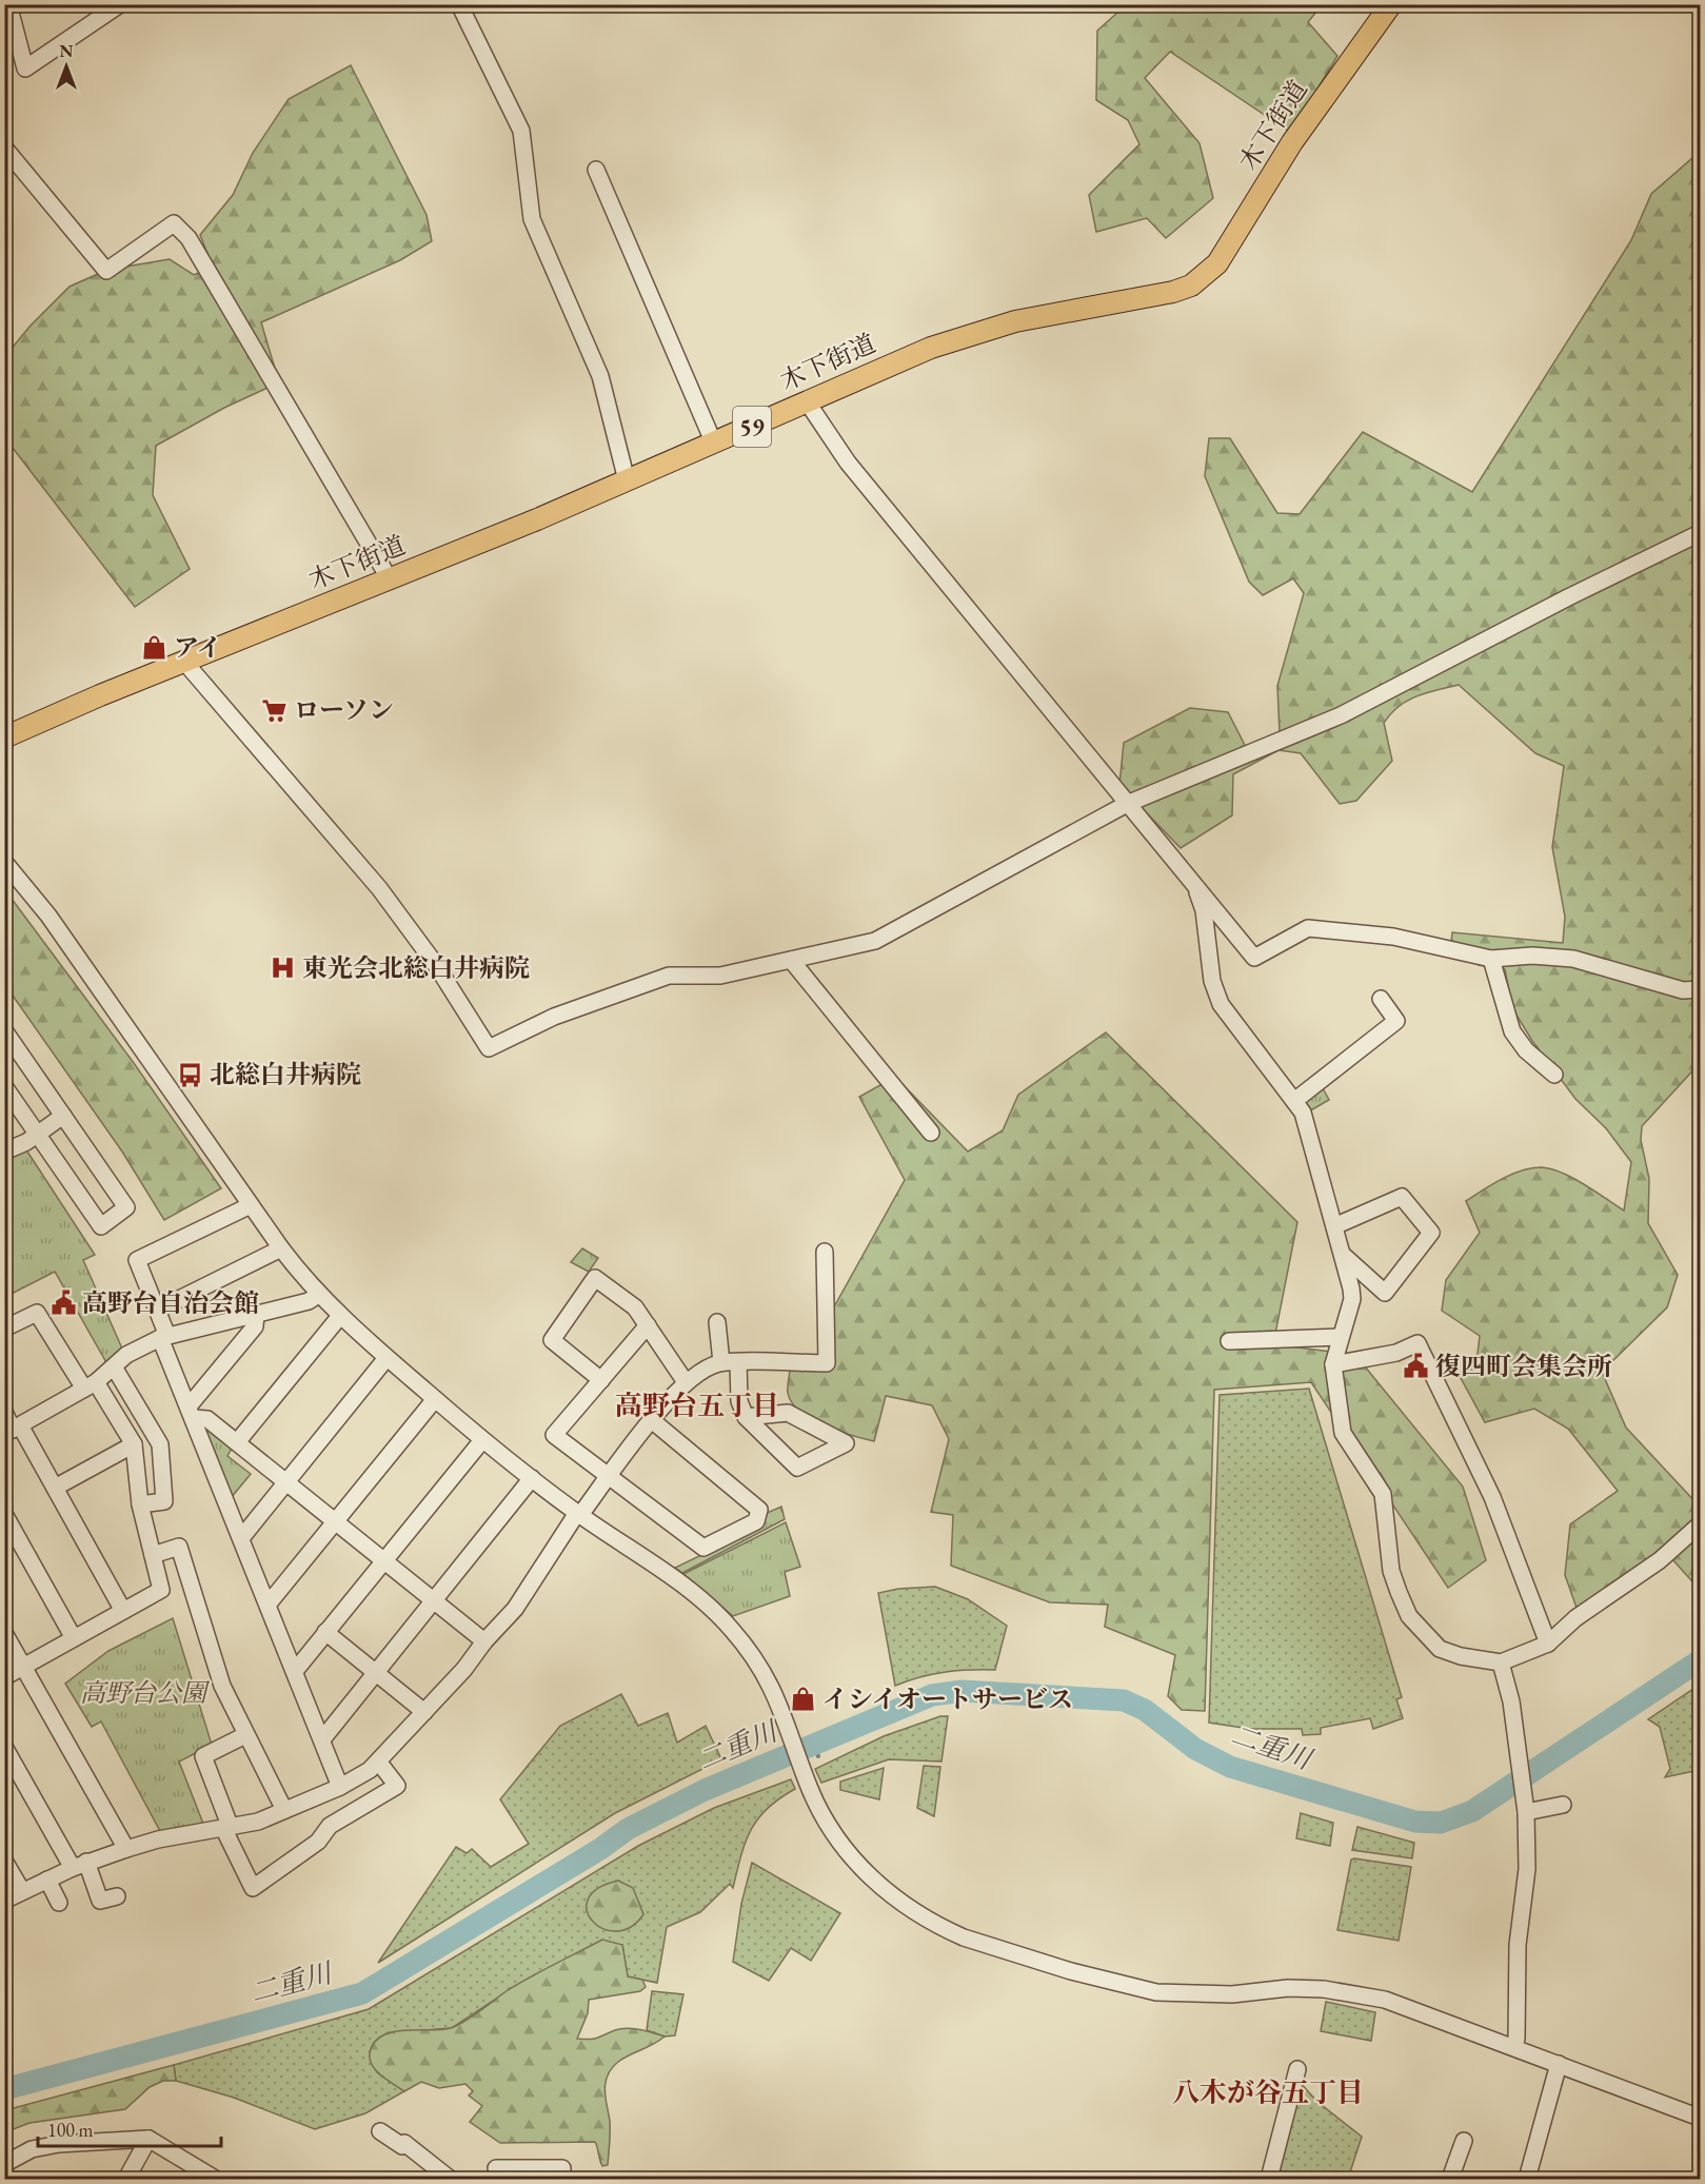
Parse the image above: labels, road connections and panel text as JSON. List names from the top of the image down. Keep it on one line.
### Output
{"streets":{"main road":["木下街道","59"]},"districts":["高野台五丁目","八木が谷五丁目"],"water":["二重川"],"parks":["高野台公園"],"places":{"shop":["アイ","イシイオートサービス"],"supermarket":["ローソン"],"hospital":["東光会北総白井病院"],"bus stop":["北総白井病院"],"public building":["高野台自治会館","復四町会集会所"]},"scale_bar":"100 m","north":"top"}
